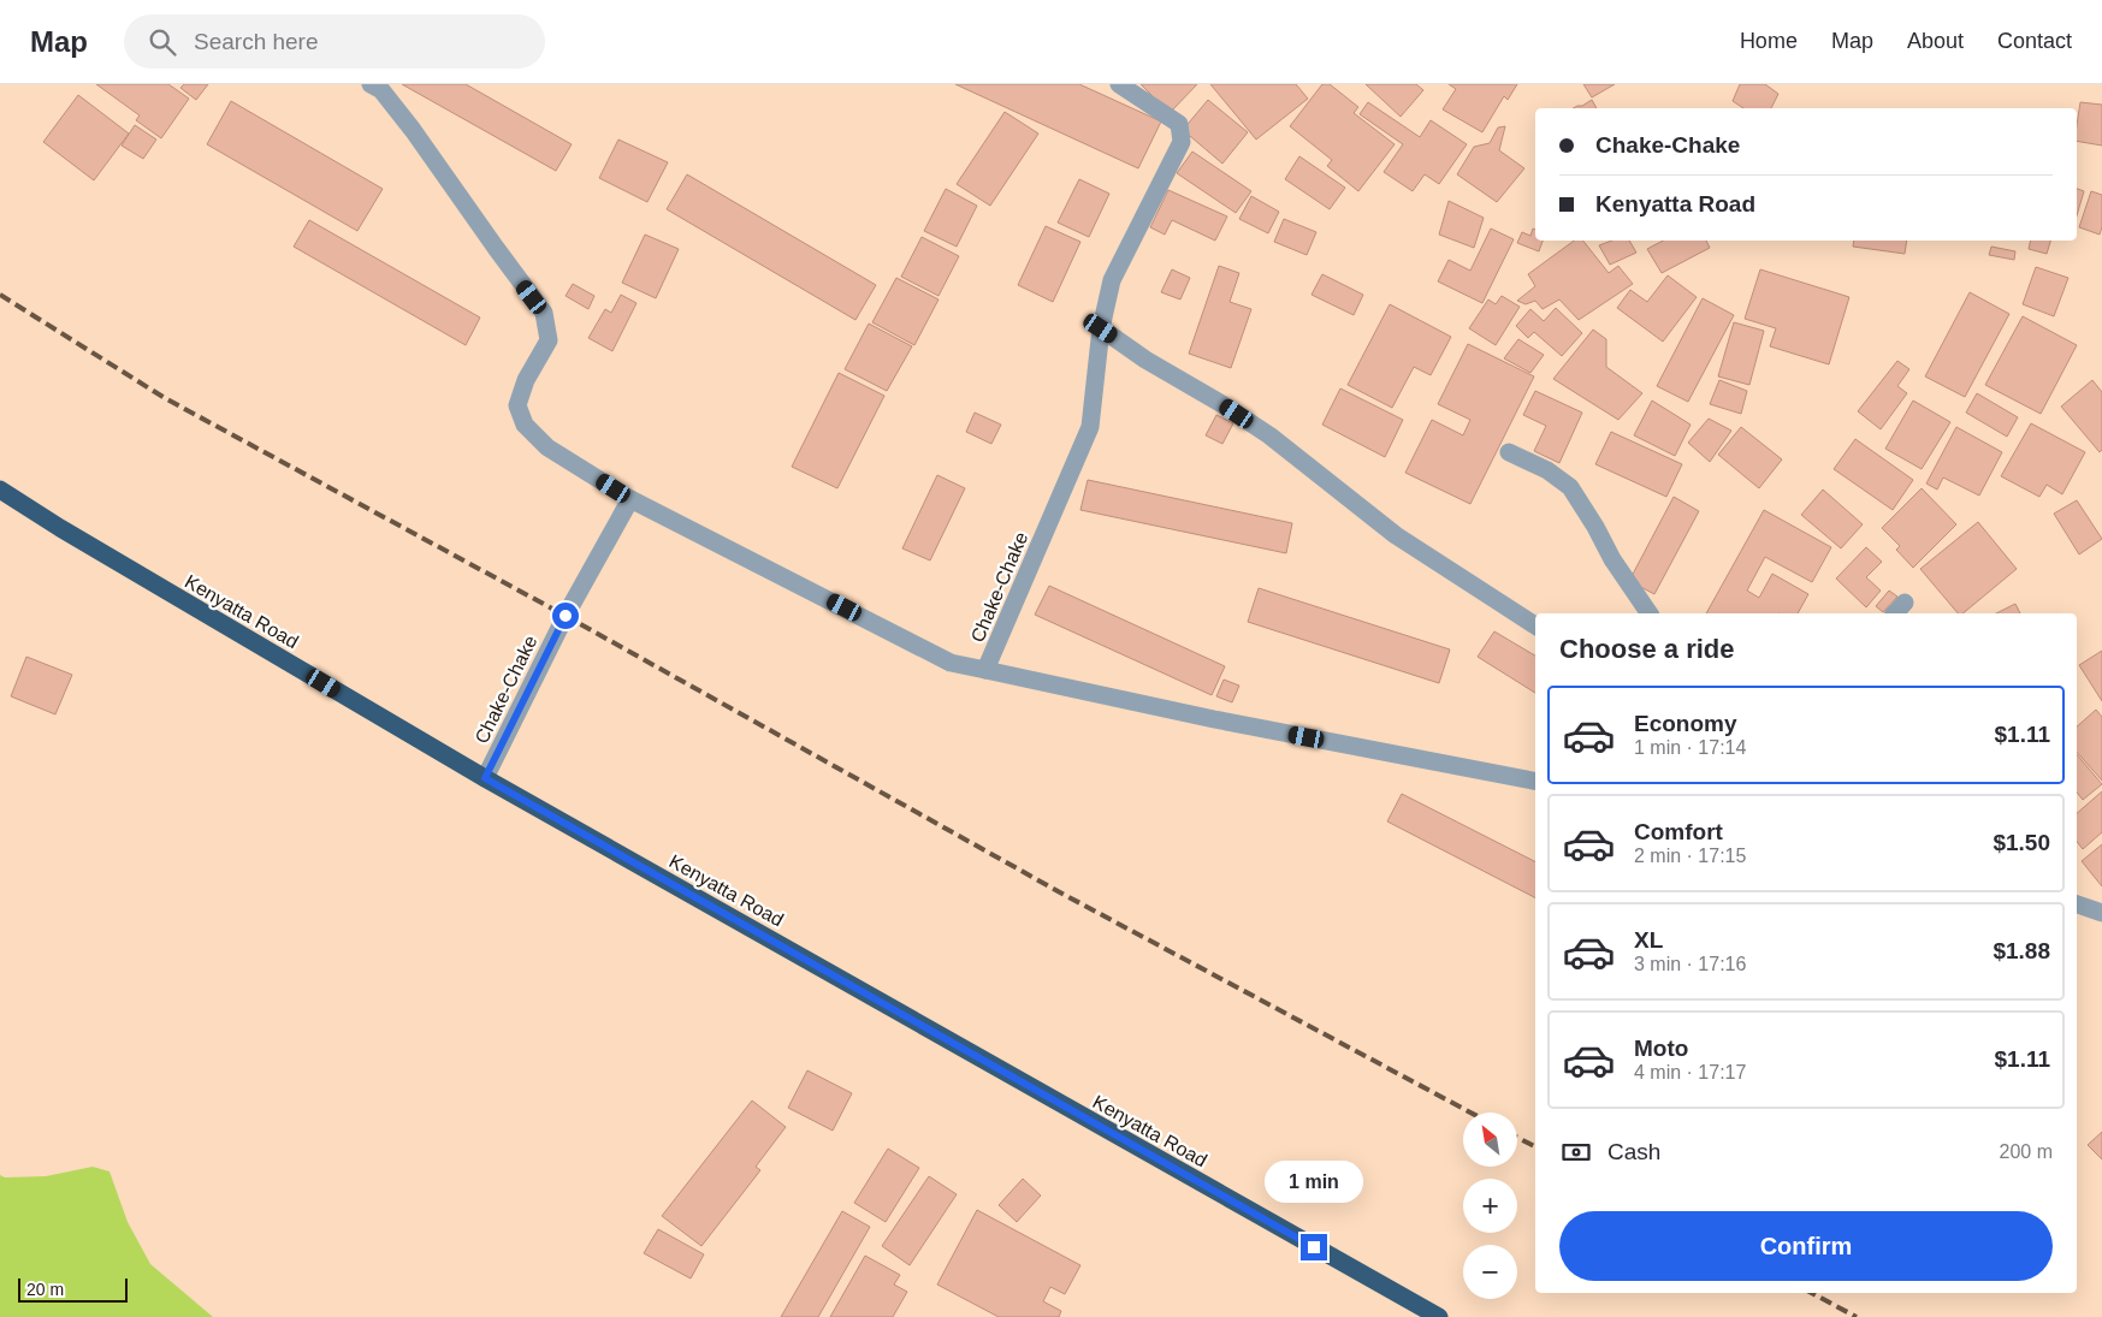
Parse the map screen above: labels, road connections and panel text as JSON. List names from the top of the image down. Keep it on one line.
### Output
{"streets":{"highway":["Kenyatta Road"],"street":["Chake-Chake"]},"crossings":[["Chake-Chake","Kenyatta Road"]],"scale_bar":"20 m","north":"top left","page":{"header":"Map","search":"Search here","nav":["Home","Map","About","Contact"],"banner":["Chake-Chake","Kenyatta Road"],"heading":"Choose a ride","list":[{"name":"Economy","note":"1 min · 17:14","value":"$1.11"},{"name":"Comfort","note":"2 min · 17:15","value":"$1.50"},{"name":"XL","note":"3 min · 17:16","value":"$1.88"},{"name":"Moto","note":"4 min · 17:17","value":"$1.11"}],"map_buttons":["+","−"],"pay":["Cash","200 m"],"bubble":"1 min","buttons":"Confirm","scale":"20 m"}}
